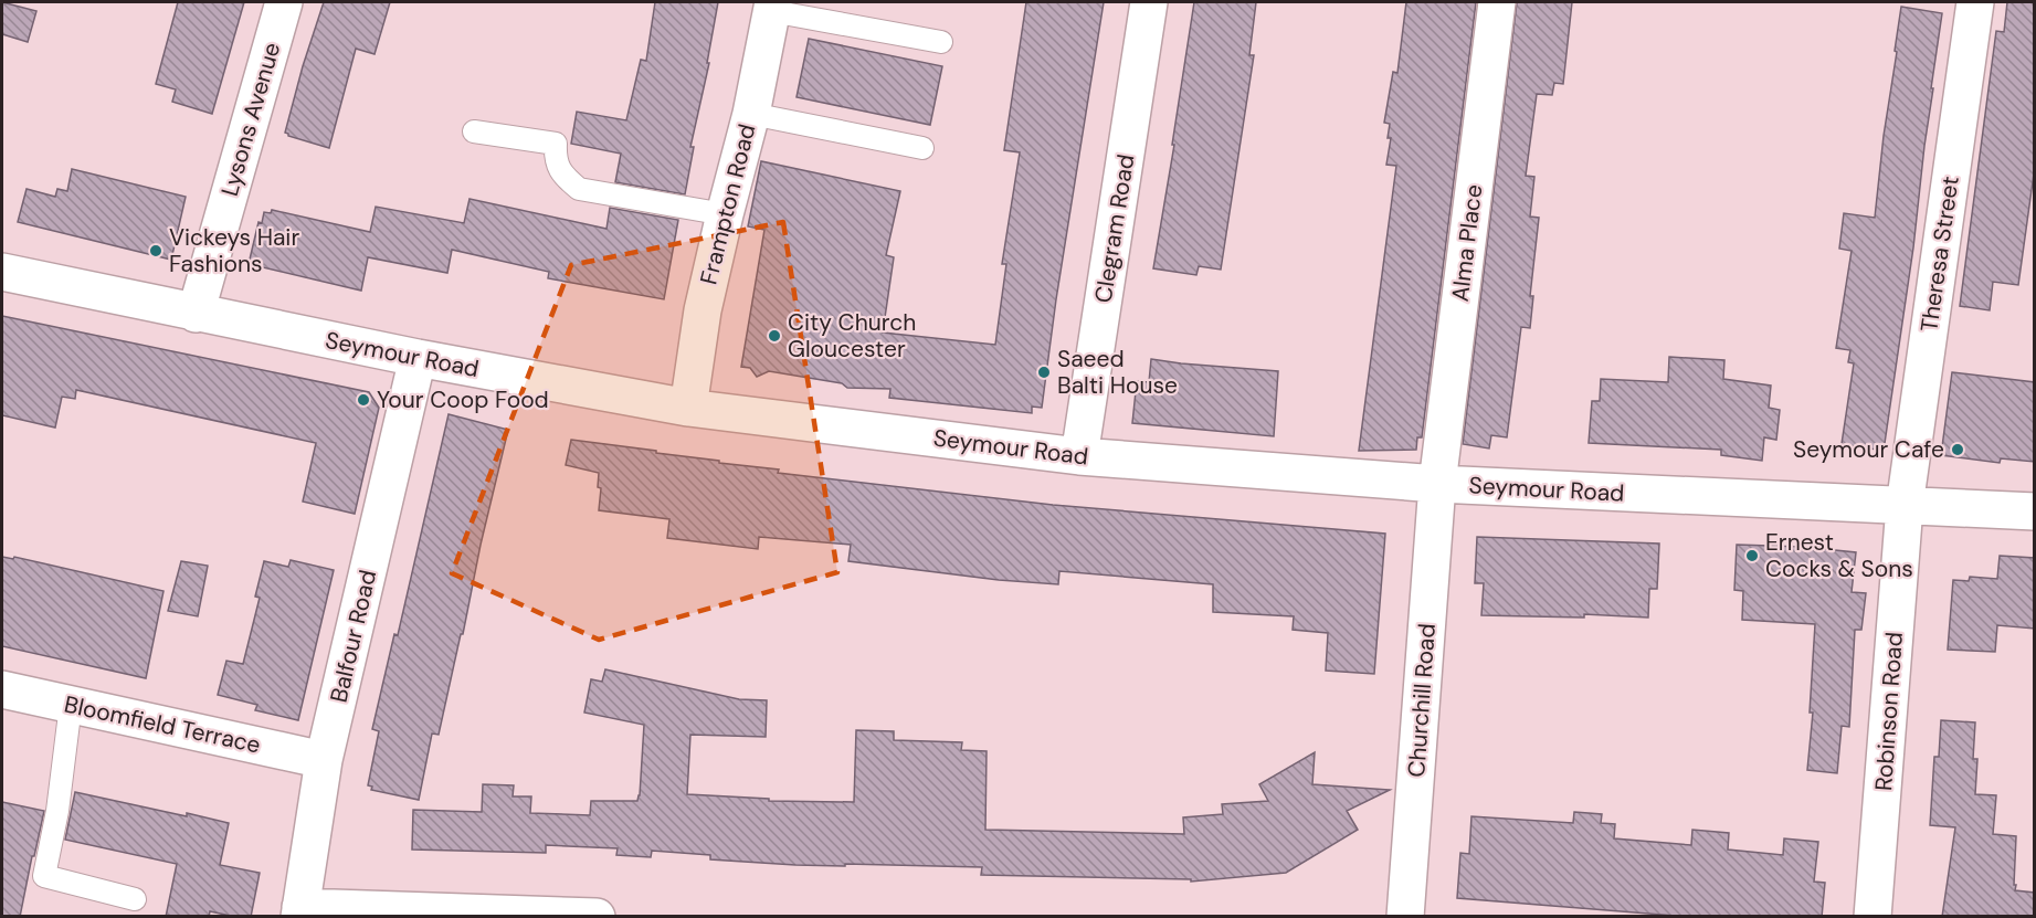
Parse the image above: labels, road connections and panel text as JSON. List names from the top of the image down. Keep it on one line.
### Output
{"streets":{"street":["Lysons Avenue","Frampton Road","Clegram Road","Alma Place","Theresa Street","Seymour Road","Balfour Road","Churchill Road","Robinson Road","Bloomfield Terrace"]},"crossings":[["Lysons Avenue","Seymour Road"],["Frampton Road","Seymour Road"],["Clegram Road","Seymour Road"],["Alma Place","Seymour Road"],["Alma Place","Churchill Road"],["Theresa Street","Seymour Road"],["Theresa Street","Robinson Road"],["Seymour Road","Balfour Road"],["Seymour Road","Churchill Road"],["Seymour Road","Robinson Road"],["Balfour Road","Bloomfield Terrace"]],"places":["Vickeys Hair Fashions","City Church Gloucester","Saeed Balti House","Your Coop Food","Seymour Cafe","Ernest Cocks & Sons"]}
